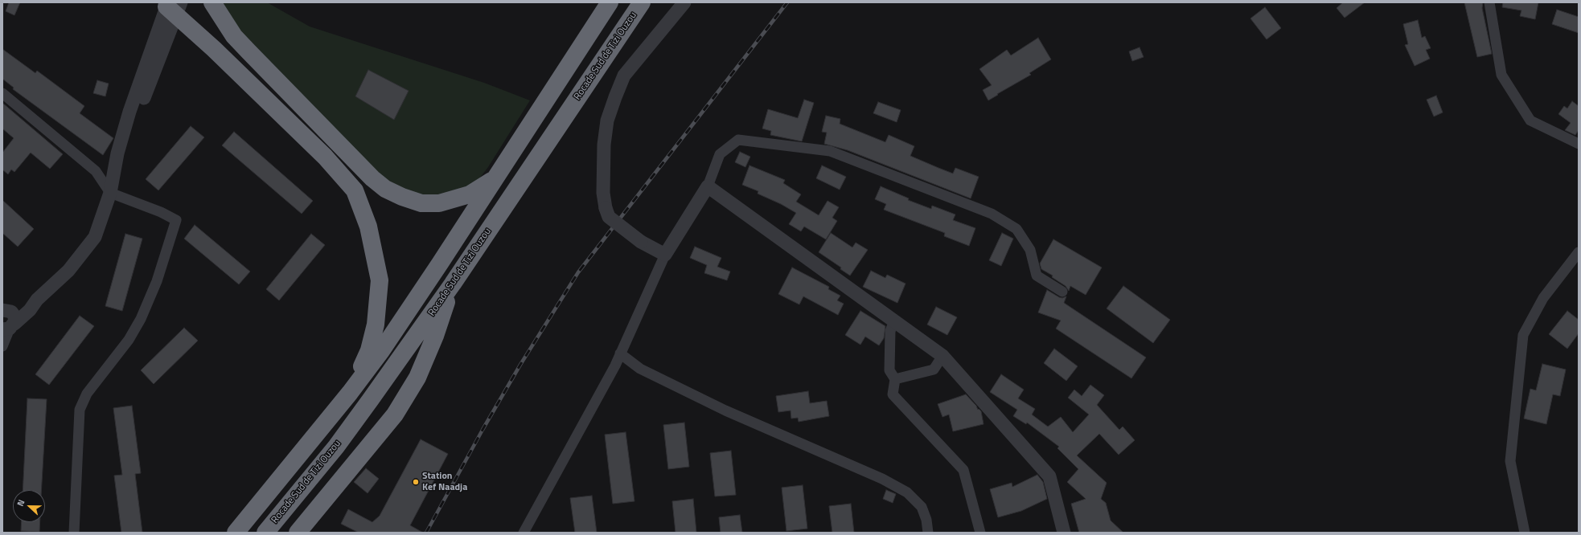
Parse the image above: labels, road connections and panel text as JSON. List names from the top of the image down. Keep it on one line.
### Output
{"streets":{"highway":["Rocade Sud de Tizi Ouzou"]},"places":["Station Kef Naadja"],"north":"left"}
